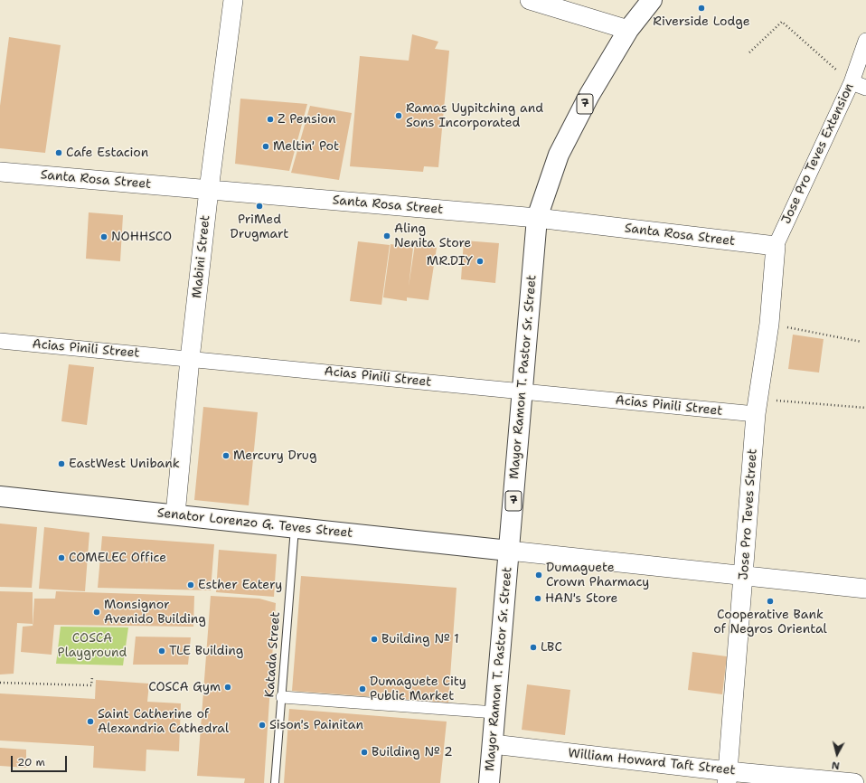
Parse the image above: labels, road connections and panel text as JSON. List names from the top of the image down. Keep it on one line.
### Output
{"streets":{"main road":["7","Mayor Ramon T. Pastor Sr. Street","Senator Lorenzo G. Teves Street"],"street":["Jose Pro Teves Extension","Santa Rosa Street","Mabini Street","Acias Pinili Street","Jose Pro Teves Street","William Howard Taft Street"],"lane":["Katada Street"]},"crossings":[["Jose Pro Teves Extension","Santa Rosa Street"],["Jose Pro Teves Extension","Jose Pro Teves Street"],["Santa Rosa Street","Mabini Street"],["Santa Rosa Street","Mayor Ramon T. Pastor Sr. Street"],["Santa Rosa Street","Jose Pro Teves Street"],["Mabini Street","Acias Pinili Street"],["Mabini Street","Senator Lorenzo G. Teves Street"],["Acias Pinili Street","Mayor Ramon T. Pastor Sr. Street"],["Acias Pinili Street","Jose Pro Teves Street"],["Mayor Ramon T. Pastor Sr. Street","Senator Lorenzo G. Teves Street"],["Mayor Ramon T. Pastor Sr. Street","William Howard Taft Street"],["Jose Pro Teves Street","William Howard Taft Street"],["Senator Lorenzo G. Teves Street","Katada Street"]],"parks":["COSCA Playground"],"places":["Riverside Lodge","Ramas Uypitching and Sons Incorporated","Z Pension","Meltin' Pot","Cafe Estacion","PriMed Drugmart","Aling Nenita Store","NOHHSCO","MR.DIY","Mercury Drug","EastWest Unibank","COMELEC Office","Dumaguete Crown Pharmacy","Esther Eatery","HAN's Store","Cooperative Bank of Negros Oriental","Monsignor Avenido Building","Building № 1","LBC","TLE Building","COSCA Gym","Dumaguete City Public Market","Saint Catherine of Alexandria Cathedral","Sison's Painitan","Building № 2"],"scale_bar":"20 m","north":"bottom"}
